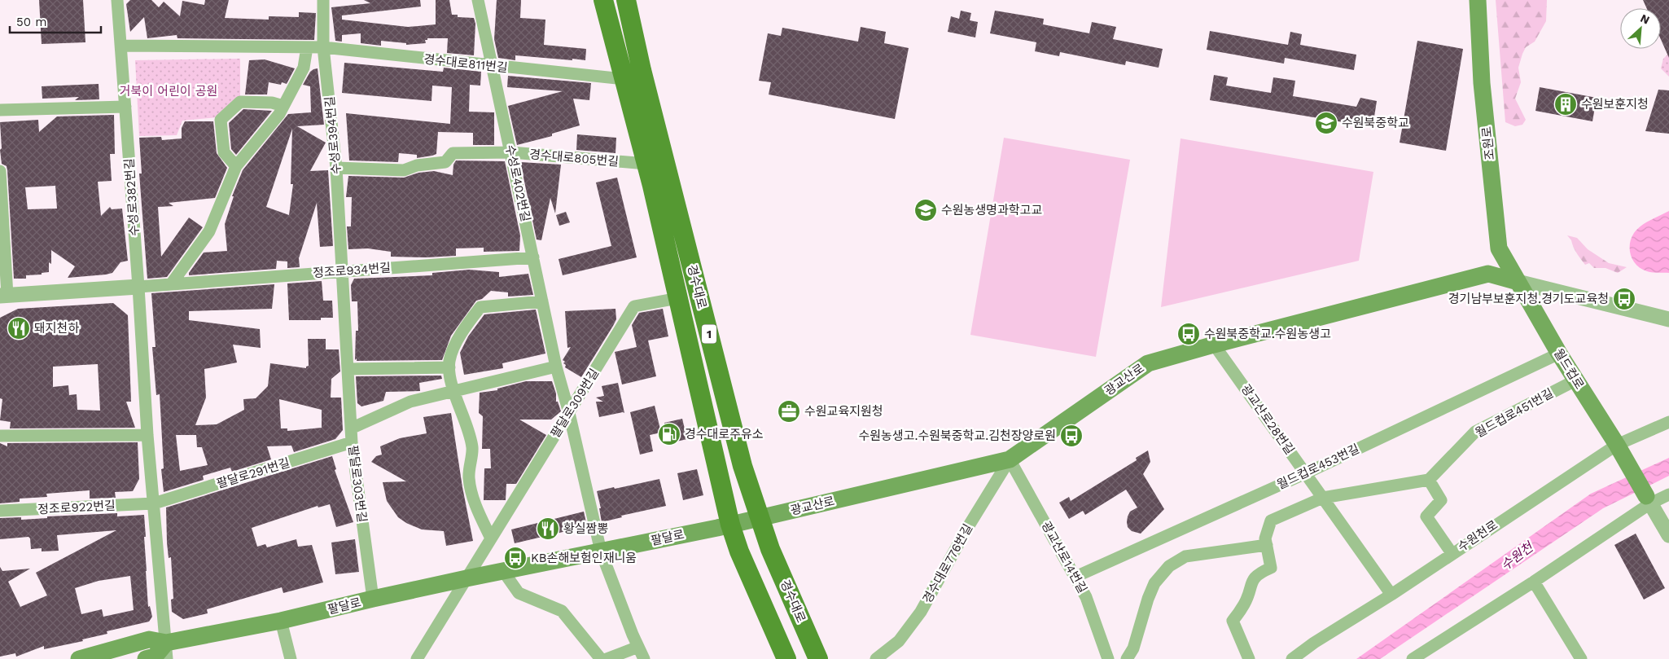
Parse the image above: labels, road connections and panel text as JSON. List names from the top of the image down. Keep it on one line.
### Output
{"streets":{"main road":["조원로","경수대로","1","월드컵로","광교산로","팔달로"],"street":["경수대로811번길","수성로394번길","경수대로805번길","수성로402번길","수성로382번길","정조로934번길","팔달로309번길","월드컵로451번길","광교산로28번길","월드컵로453번길","팔달로291번길","팔달로303번길","정조로922번길","수원천로","광교산로14번길","경수대로776번길"]},"crossings":[["경수대로811번길","수성로394번길"],["경수대로811번길","수성로402번길"],["경수대로811번길","수성로382번길"],["경수대로811번길","경수대로"],["수성로394번길","경수대로805번길"],["수성로394번길","정조로934번길"],["수성로394번길","팔달로303번길"],["조원로","월드컵로"],["조원로","광교산로"],["경수대로805번길","수성로402번길"],["경수대로805번길","경수대로"],["수성로402번길","정조로934번길"],["수성로402번길","팔달로309번길"],["수성로402번길","팔달로"],["수성로382번길","정조로934번길"],["정조로934번길","팔달로303번길"],["경수대로","광교산로"],["경수대로","팔달로309번길"],["경수대로","팔달로"],["월드컵로","광교산로"],["월드컵로","월드컵로451번길"],["월드컵로","월드컵로453번길"],["월드컵로","수원천로"],["광교산로","광교산로28번길"],["광교산로","팔달로"],["광교산로","광교산로14번길"],["광교산로","경수대로776번길"],["팔달로309번길","팔달로"],["광교산로28번길","월드컵로453번길"],["광교산로28번길","수원천로"],["월드컵로453번길","광교산로14번길"],["팔달로291번길","팔달로303번길"],["팔달로291번길","정조로922번길"],["팔달로303번길","팔달로"],["광교산로14번길","경수대로776번길"]],"water":["수원천"],"parks":["거북이 어린이 공원"],"places":{"building":["수원보훈지청"],"school or university":["수원북중학교","수원농생명과학고교"],"bus stop":["경기남부보훈지청.경기도교육청","수원북중학교.수원농생고","수원농생고.수원북중학교.김천장양로원","KB손해보험인재니움"],"restaurant":["돼지천하","황실짬뽕"],"office":["수원교육지원청"],"fuel station":["경수대로주유소"]},"scale_bar":"50 m","north":"top right"}
